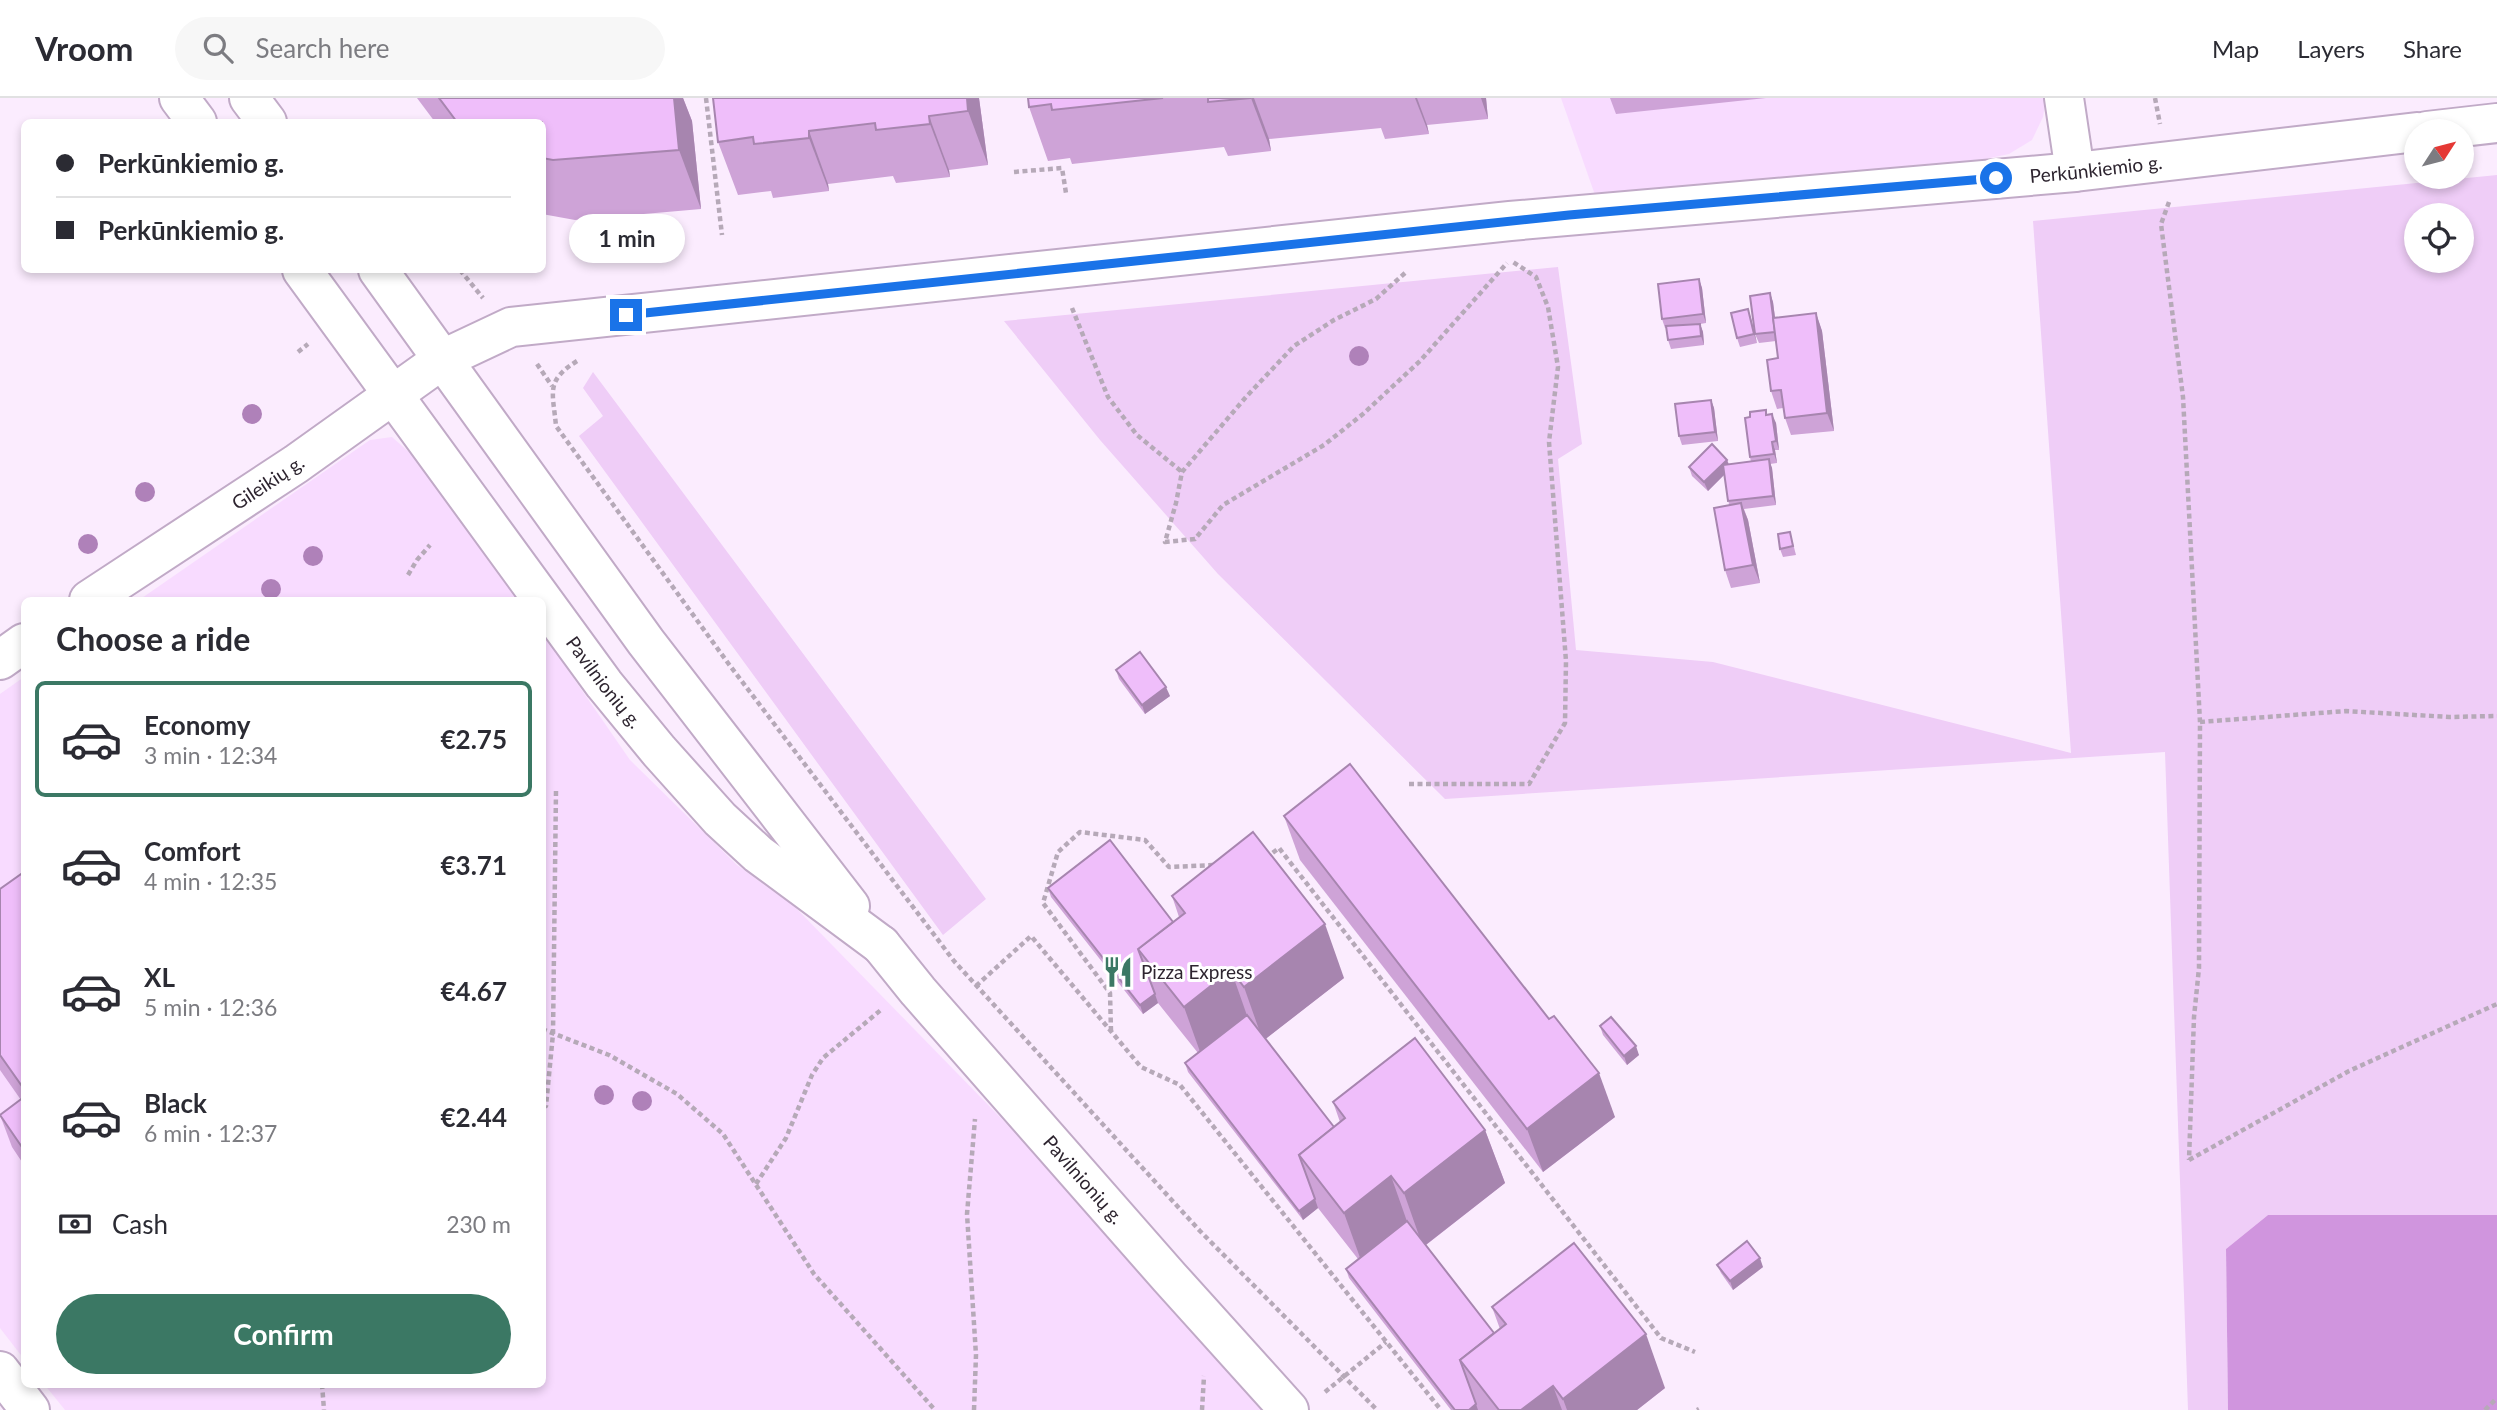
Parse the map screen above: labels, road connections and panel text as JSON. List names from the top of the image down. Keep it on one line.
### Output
{"streets":{"street":["Perkūnkiemio g.","Gileikių g.","Pavilnionių g."]},"crossings":[["Perkūnkiemio g.","Gileikių g."],["Perkūnkiemio g.","Pavilnionių g."],["Gileikių g.","Pavilnionių g."]],"places":{"restaurant":["Pizza Express"]},"north":"top right","page":{"header":"Vroom","search":"Search here","nav":["Map","Layers","Share"],"banner":["Perkūnkiemio g.","Perkūnkiemio g."],"bubble":"1 min","heading":"Choose a ride","list":[{"name":"Economy","note":"3 min · 12:34","value":"€2.75"},{"name":"Comfort","note":"4 min · 12:35","value":"€3.71"},{"name":"XL","note":"5 min · 12:36","value":"€4.67"},{"name":"Black","note":"6 min · 12:37","value":"€2.44"}],"pay":["Cash","230 m"],"buttons":"Confirm"}}
